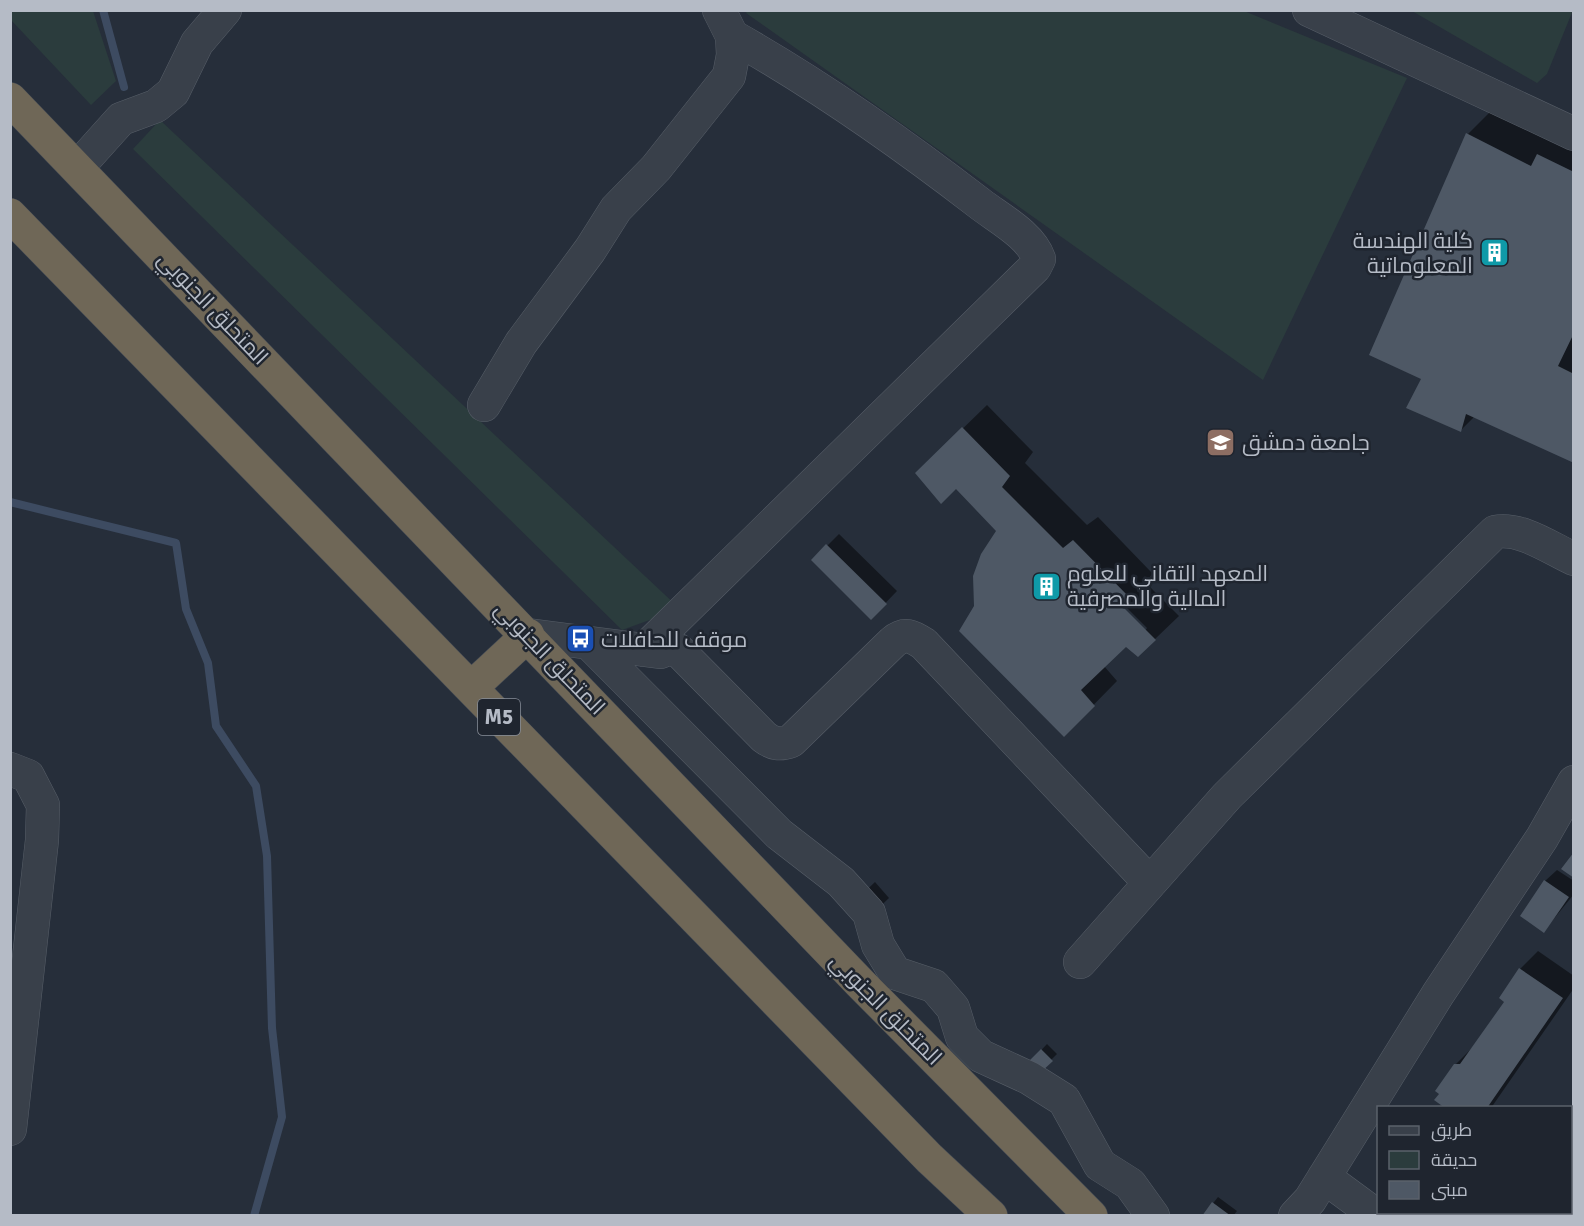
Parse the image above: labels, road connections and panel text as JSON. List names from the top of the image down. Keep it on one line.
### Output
{"streets":{"highway":["المتحلق الجنوبي","M5"]},"places":{"building":["كلية الهندسة المعلوماتية","المعهد التقاني للعلوم المالية والمصرفية"],"school or university":["جامعة دمشق"],"bus stop":["موقف للحافلات"]},"legend":["طريق","حديقة","مبنى"]}
